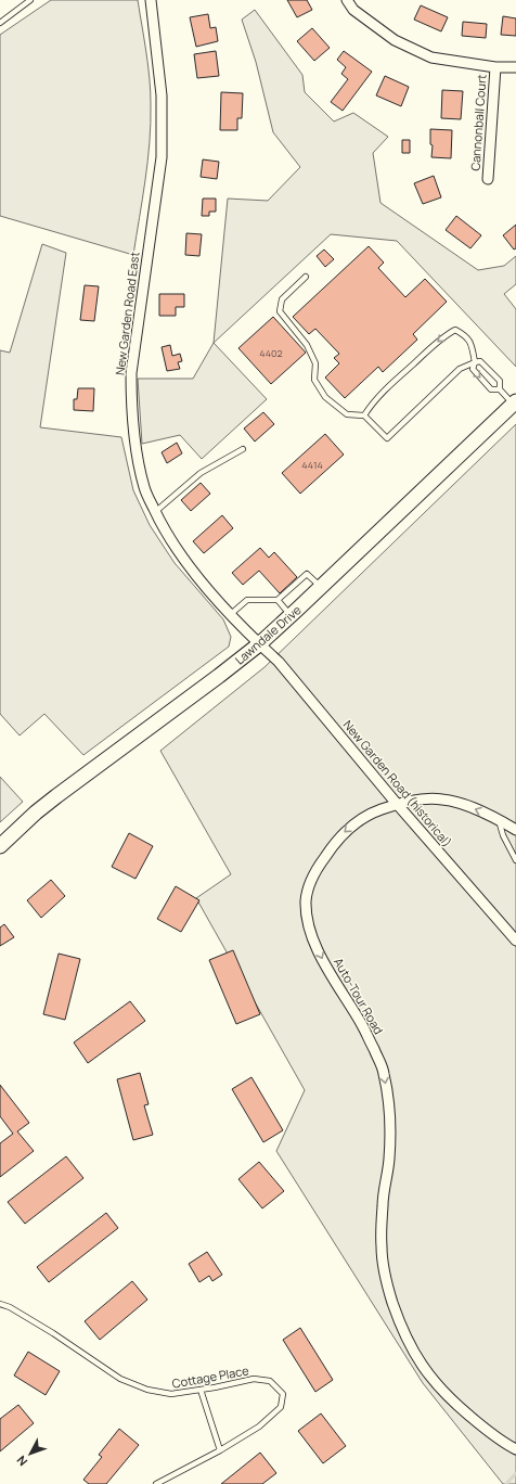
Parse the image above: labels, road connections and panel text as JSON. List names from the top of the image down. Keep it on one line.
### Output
{"streets":{"main road":["Lawndale Drive"],"street":["Cannonball Court","New Garden Road East","New Garden Road (historical)","Auto-Tour Road"],"lane":["Cottage Place"]},"crossings":[["New Garden Road East","Lawndale Drive"],["New Garden Road East","New Garden Road (historical)"],["Lawndale Drive","New Garden Road (historical)"],["New Garden Road (historical)","Auto-Tour Road"]],"house_numbers":["4402","4414"],"north":"bottom left"}
